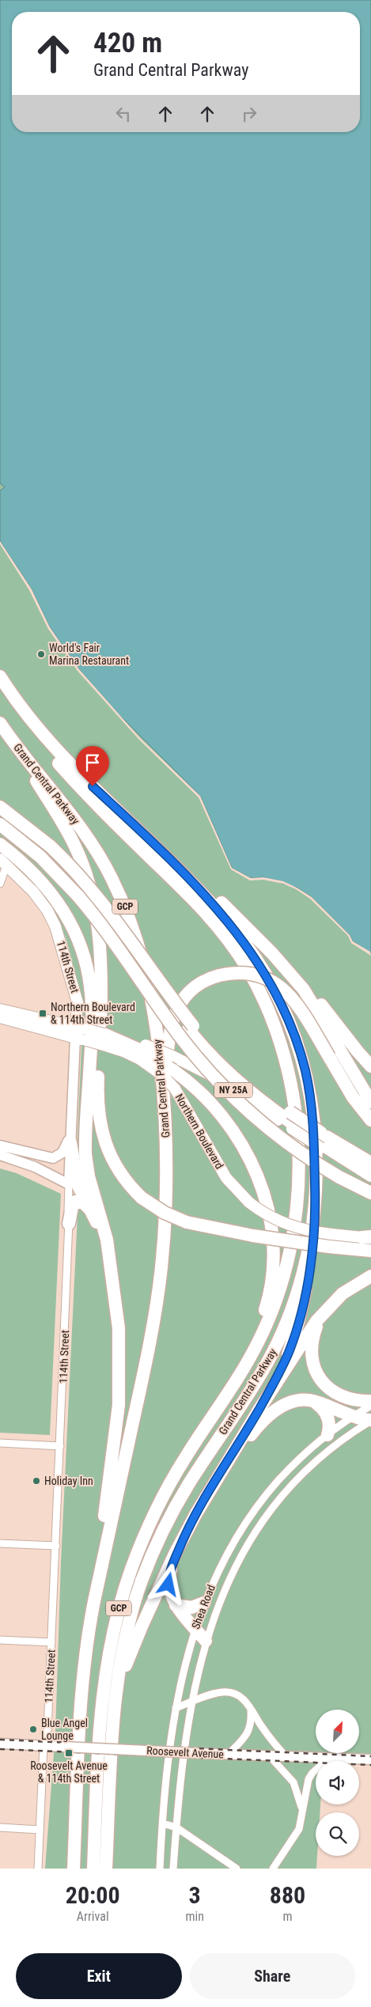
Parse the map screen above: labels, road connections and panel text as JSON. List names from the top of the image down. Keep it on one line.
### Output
{"streets":{"highway":["Grand Central Parkway","GCP"],"main road":["114th Street","NY 25A","Northern Boulevard","Roosevelt Avenue"],"street":["Shea Road"]},"crossings":[["114th Street","Roosevelt Avenue"],["NY 25A","Northern Boulevard"]],"places":{"other":["World's Fair Marina Restaurant","Holiday Inn","Blue Angel Lounge"],"transit":["Northern Boulevard & 114th Street","Roosevelt Avenue & 114th Street"]},"north":"top right","page":{"turn":["420 m","Grand Central Parkway"],"eta":["20:00","Arrival","3","min","880","m"],"buttons":["Exit","Share"]}}
